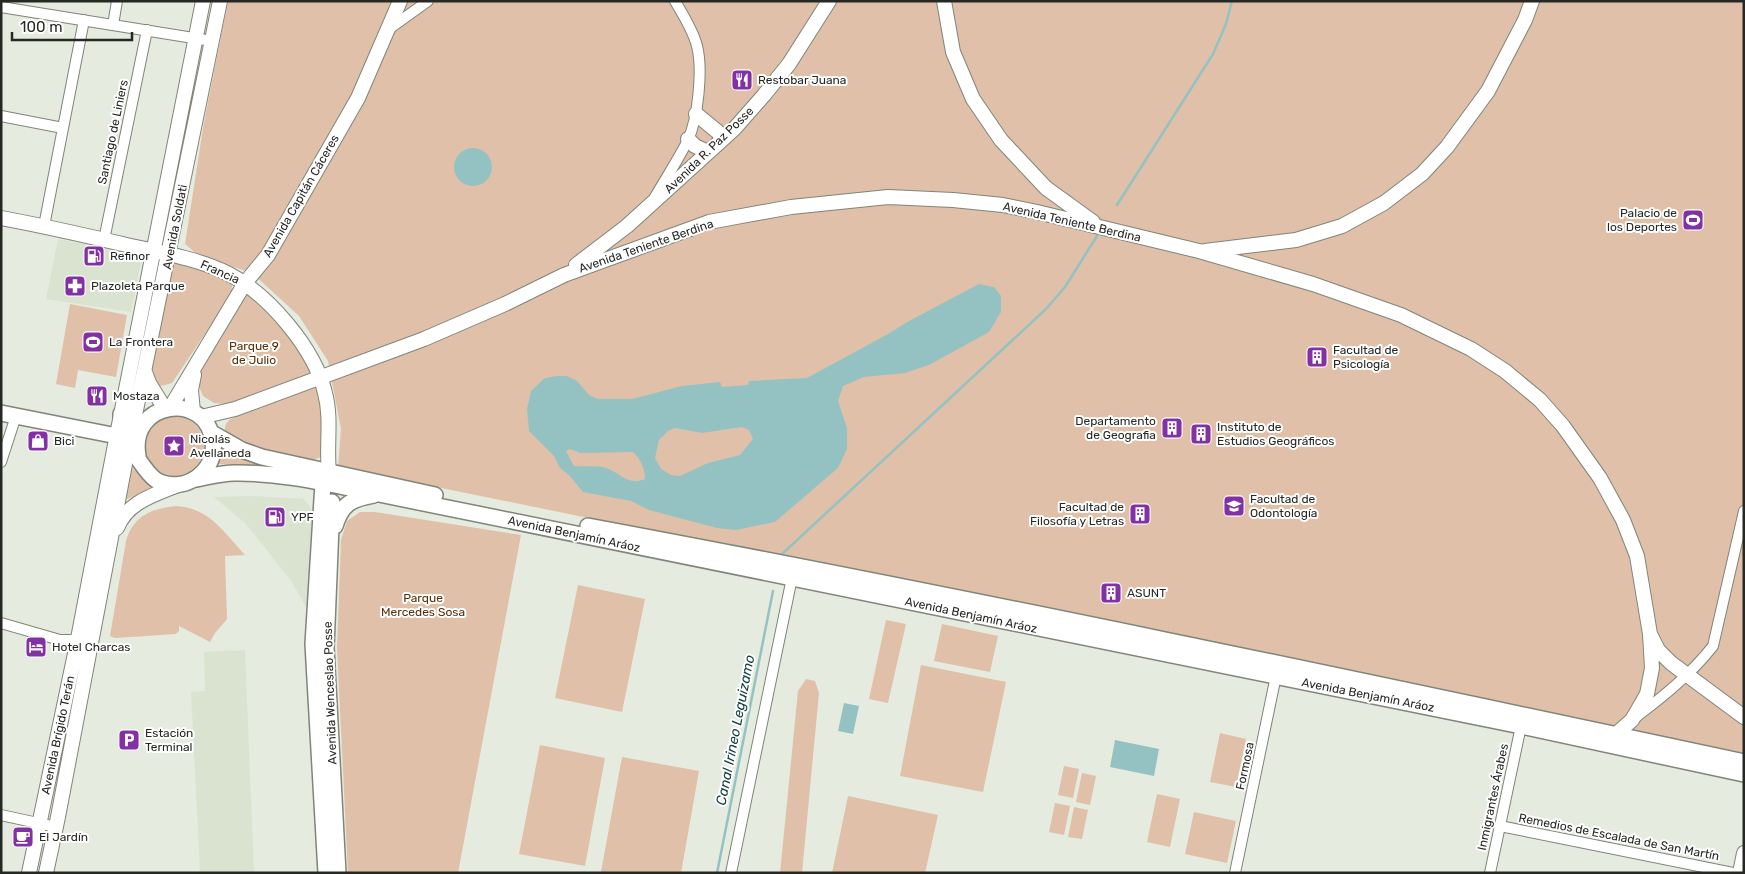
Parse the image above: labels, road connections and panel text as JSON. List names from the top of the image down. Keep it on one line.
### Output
{"streets":{"main road":["Avenida Benjamín Aráoz","Avenida Wenceslao Posse"],"street":["Santiago de Liniers","Avenida R. Paz Posse","Avenida Capitán Cáceres","Avenida Teniente Berdina","Avenida Soldati","Francia","Avenida Brígido Terán","Formosa","Inmigrantes Árabes","Remedios de Escalada de San Martín"]},"crossings":[["Santiago de Liniers","Francia"],["Avenida R. Paz Posse","Avenida Teniente Berdina"],["Avenida Capitán Cáceres","Francia"],["Avenida Capitán Cáceres","Avenida Benjamín Aráoz"],["Avenida Teniente Berdina","Francia"],["Avenida Teniente Berdina","Avenida Benjamín Aráoz"],["Avenida Soldati","Francia"],["Francia","Avenida Wenceslao Posse"],["Avenida Benjamín Aráoz","Avenida Wenceslao Posse"],["Avenida Benjamín Aráoz","Formosa"],["Avenida Benjamín Aráoz","Inmigrantes Árabes"],["Inmigrantes Árabes","Remedios de Escalada de San Martín"]],"water":["Canal Irineo Leguizamo"],"parks":["Parque 9 de Julio","Parque Mercedes Sosa"],"places":{"restaurant":["Restobar Juana","Mostaza"],"sports":["Palacio de los Deportes","La Frontera"],"fuel station":["Refinor","YPF"],"pharmacy":["Plazoleta Parque"],"building":["Facultad de Psicología","Departamento de Geografia","Instituto de Estudios Geográficos","Facultad de Filosofía y Letras","ASUNT"],"shop":["Bici"],"place":["Nicolás Avellaneda"],"school or university":["Facultad de Odontología"],"hotel":["Hotel Charcas"],"parking":["Estación Terminal"],"cafe":["El Jardín"]},"scale_bar":"100 m"}
